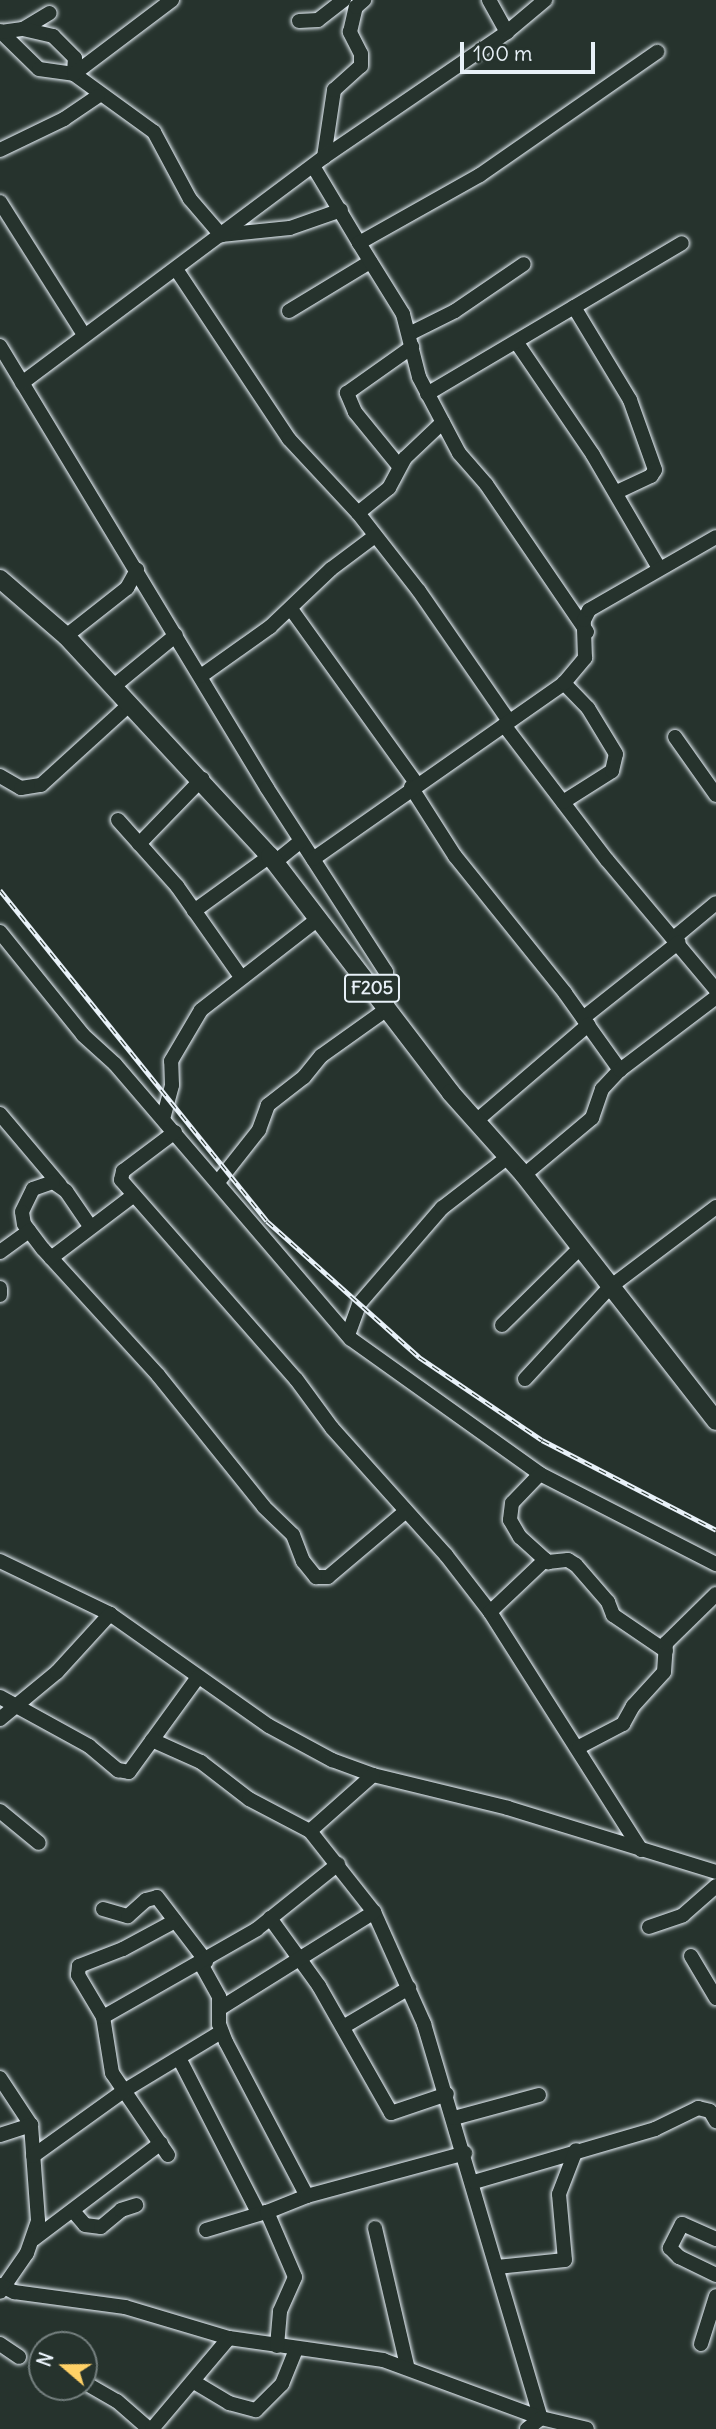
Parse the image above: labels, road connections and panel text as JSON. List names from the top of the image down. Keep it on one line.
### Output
{"streets":{"main road":["F205"]},"scale_bar":"100 m","north":"left"}
